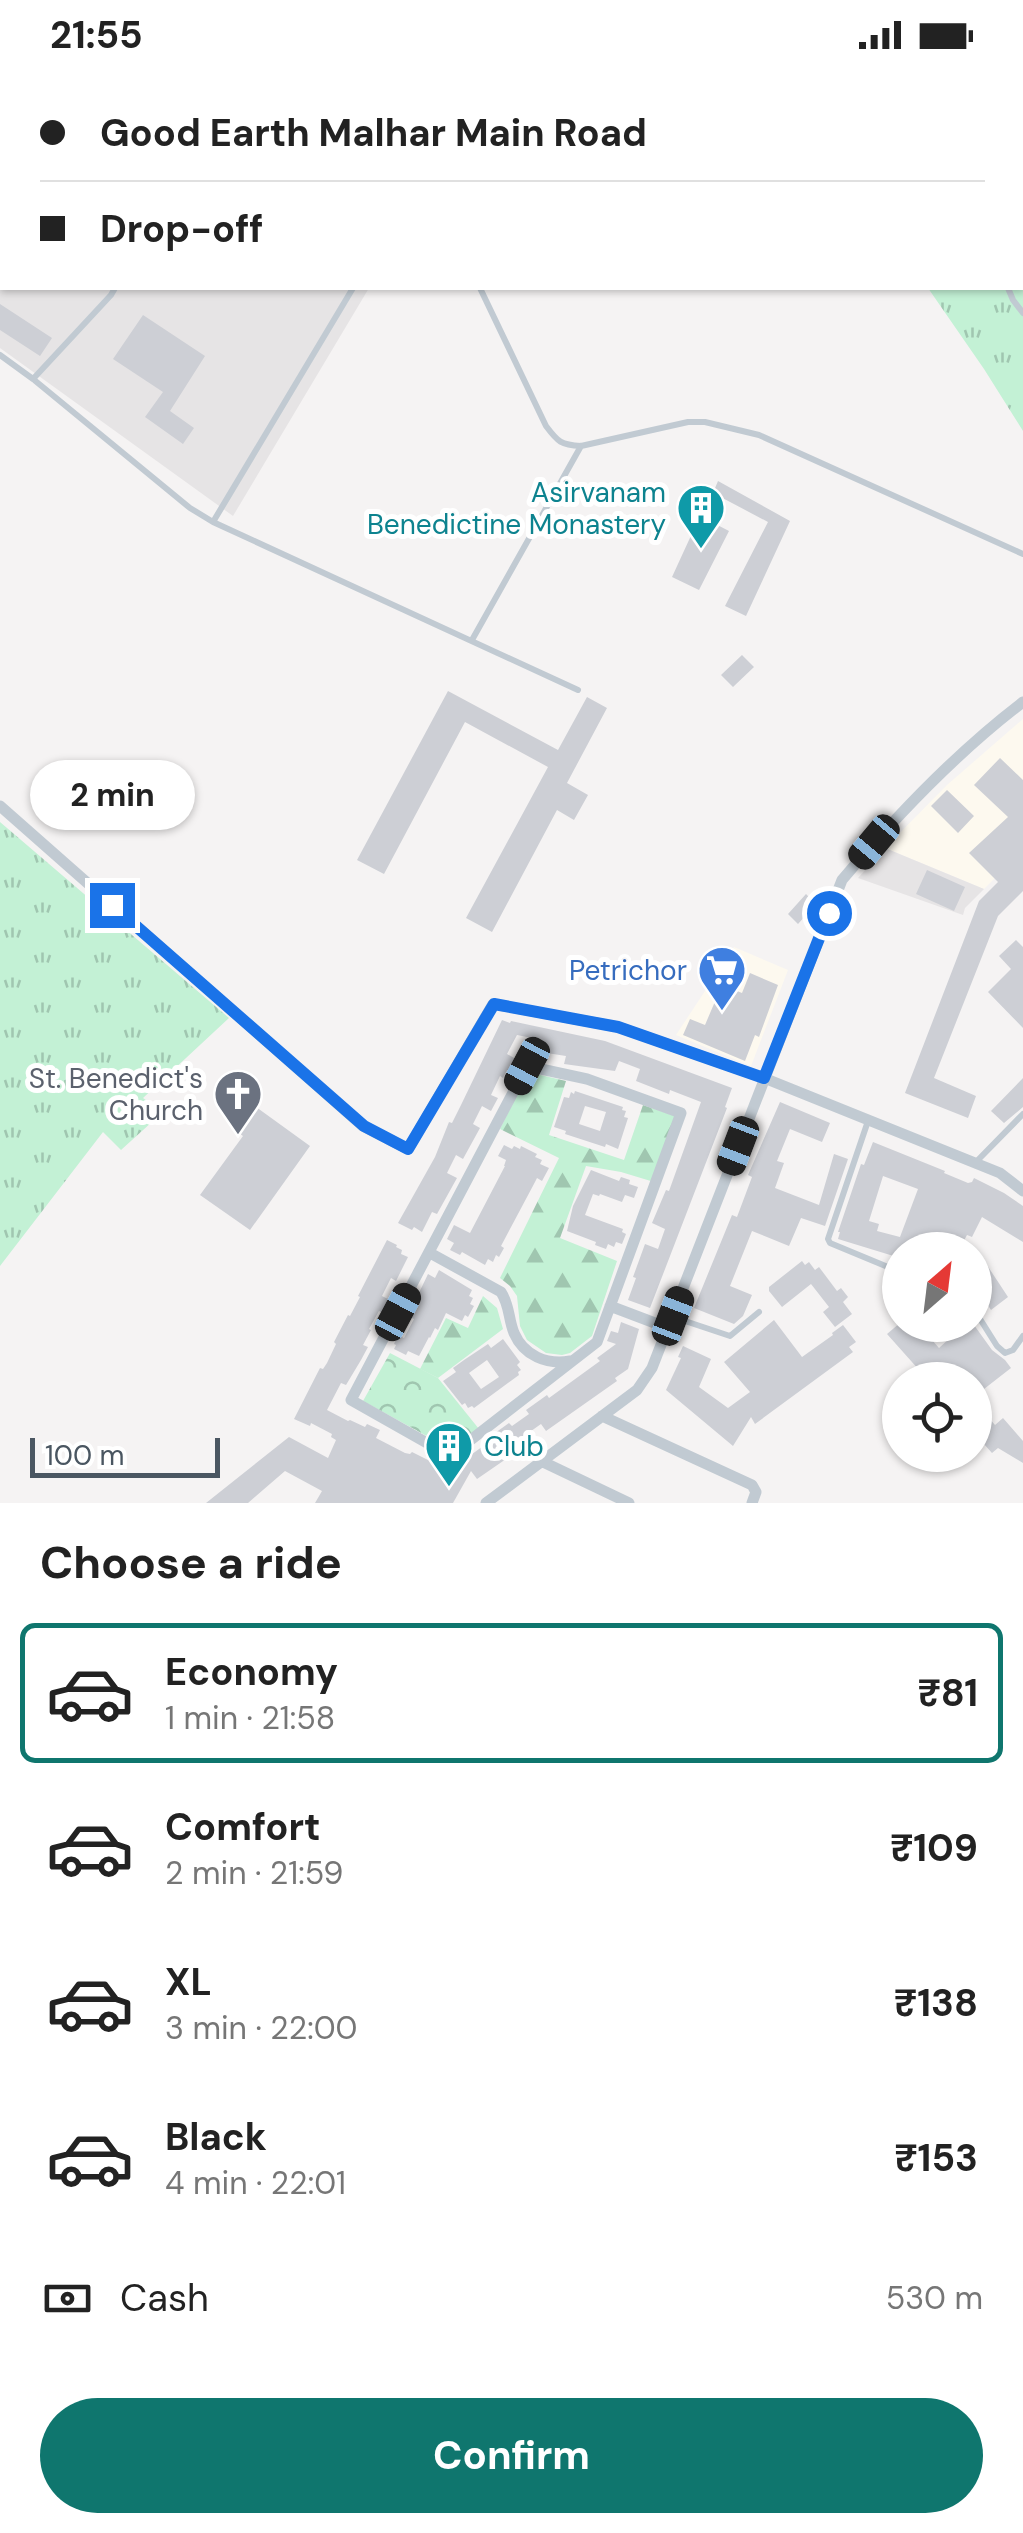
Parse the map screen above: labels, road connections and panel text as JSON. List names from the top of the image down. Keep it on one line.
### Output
{"places":{"building":["Asirvanam Benedictine Monastery","Club"],"supermarket":["Petrichor"],"church":["St. Benedict's Church"]},"scale_bar":"100 m","north":"top right","page":{"status":"21:55","banner":["Good Earth Malhar Main Road","Drop-off"],"bubble":"2 min","scale":"100 m","heading":"Choose a ride","list":[{"name":"Economy","note":"1 min · 21:58","value":"₹81"},{"name":"Comfort","note":"2 min · 21:59","value":"₹109"},{"name":"XL","note":"3 min · 22:00","value":"₹138"},{"name":"Black","note":"4 min · 22:01","value":"₹153"}],"pay":["Cash","530 m"],"buttons":"Confirm"}}
